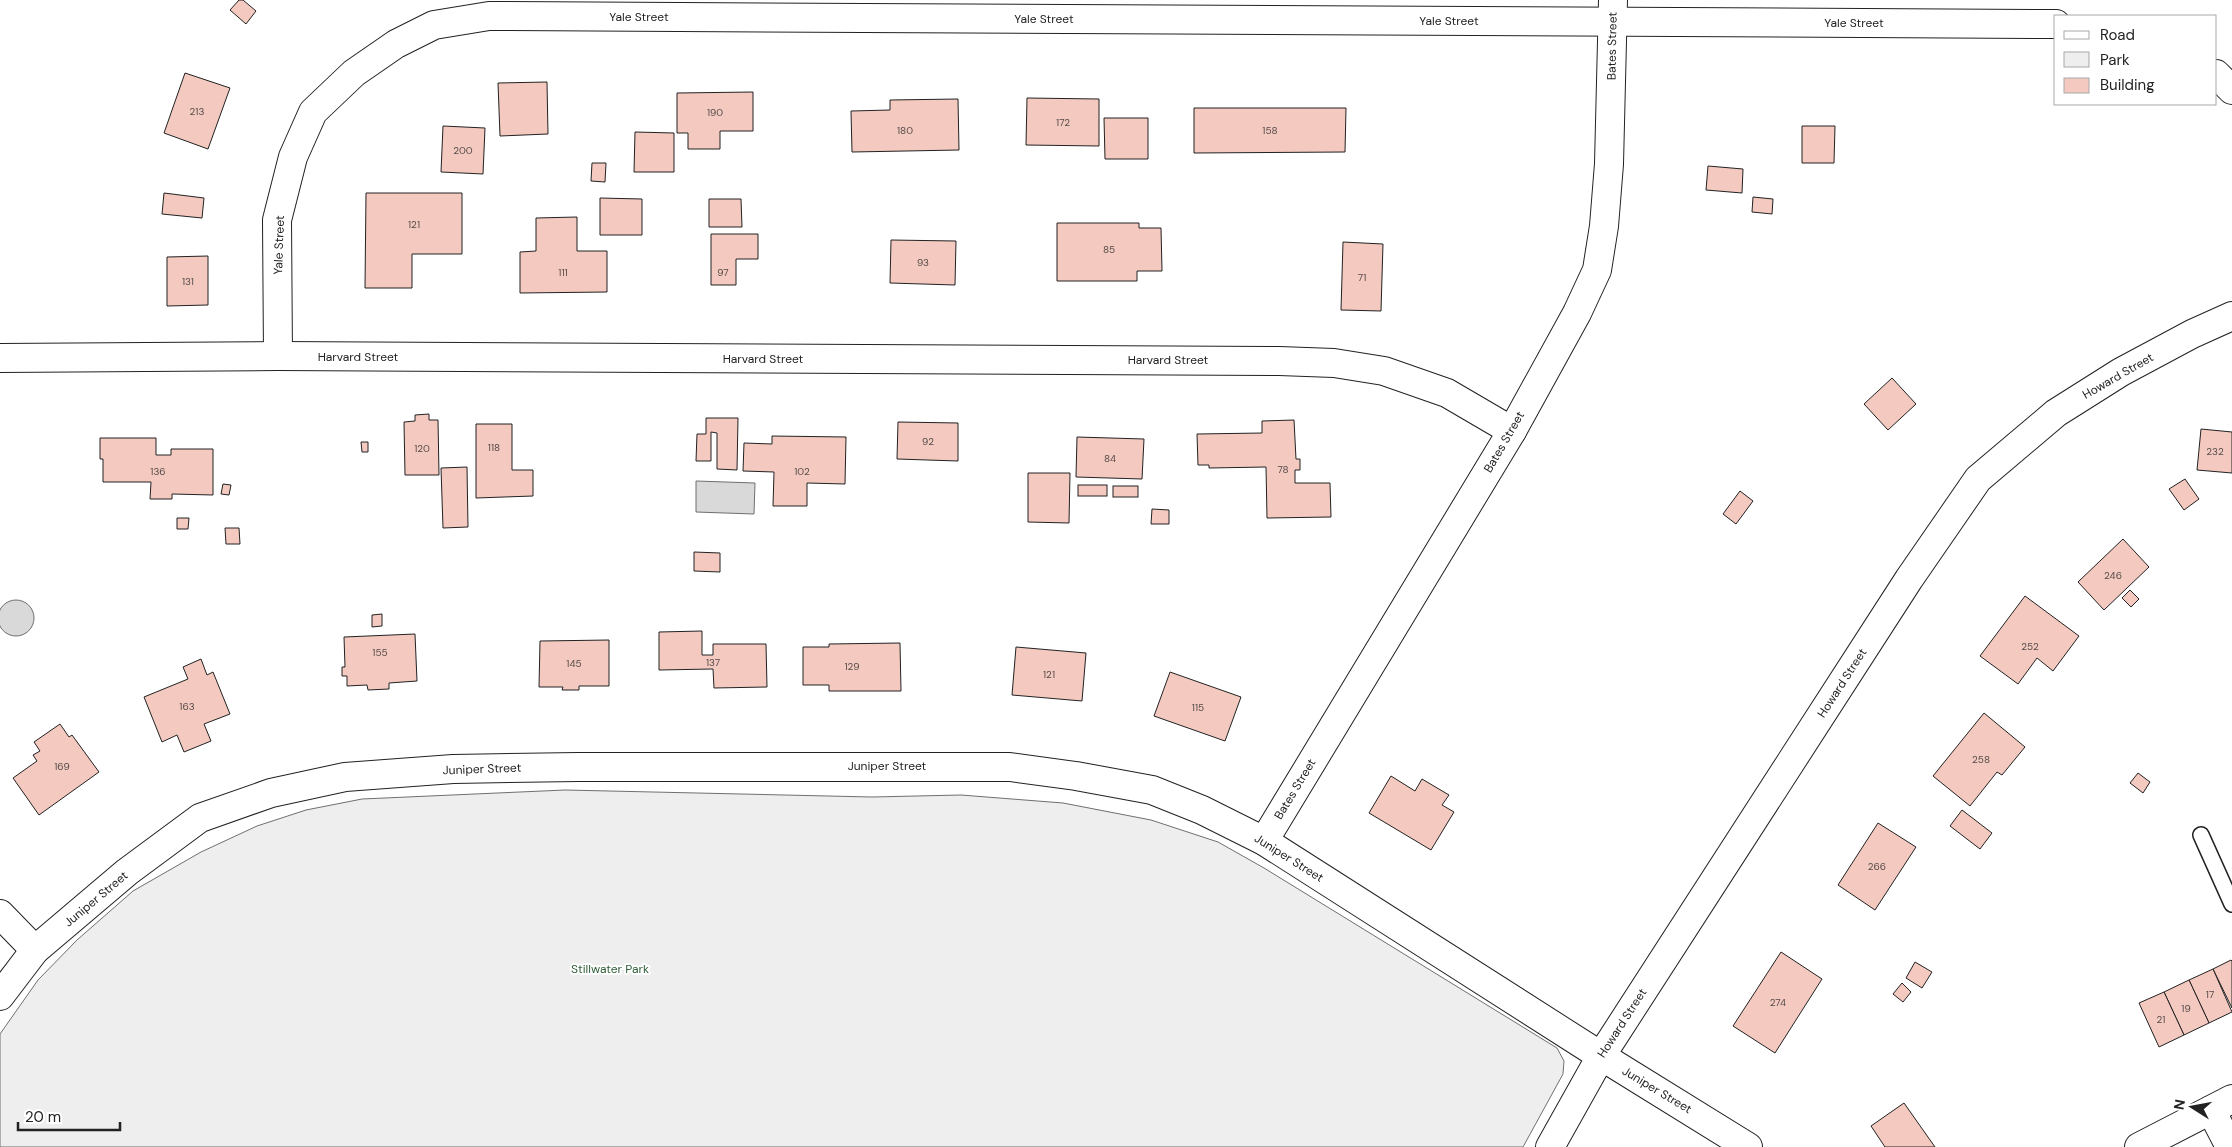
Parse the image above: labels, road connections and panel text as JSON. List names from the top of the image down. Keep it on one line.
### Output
{"streets":{"street":["Yale Street","Bates Street","Harvard Street","Howard Street","Juniper Street"]},"crossings":[["Yale Street","Bates Street"],["Yale Street","Harvard Street"],["Bates Street","Harvard Street"],["Bates Street","Juniper Street"],["Howard Street","Juniper Street"]],"parks":["Stillwater Park"],"house_numbers":["213","190","172","180","158","200","121","85","93","111","97","71","131","92","118","120","232","84","78","136","102","246","252","155","137","145","129","121","163","115","258","169","266","17","274","19","21"],"legend":["Road","Park","Building"],"scale_bar":"20 m","north":"left"}
